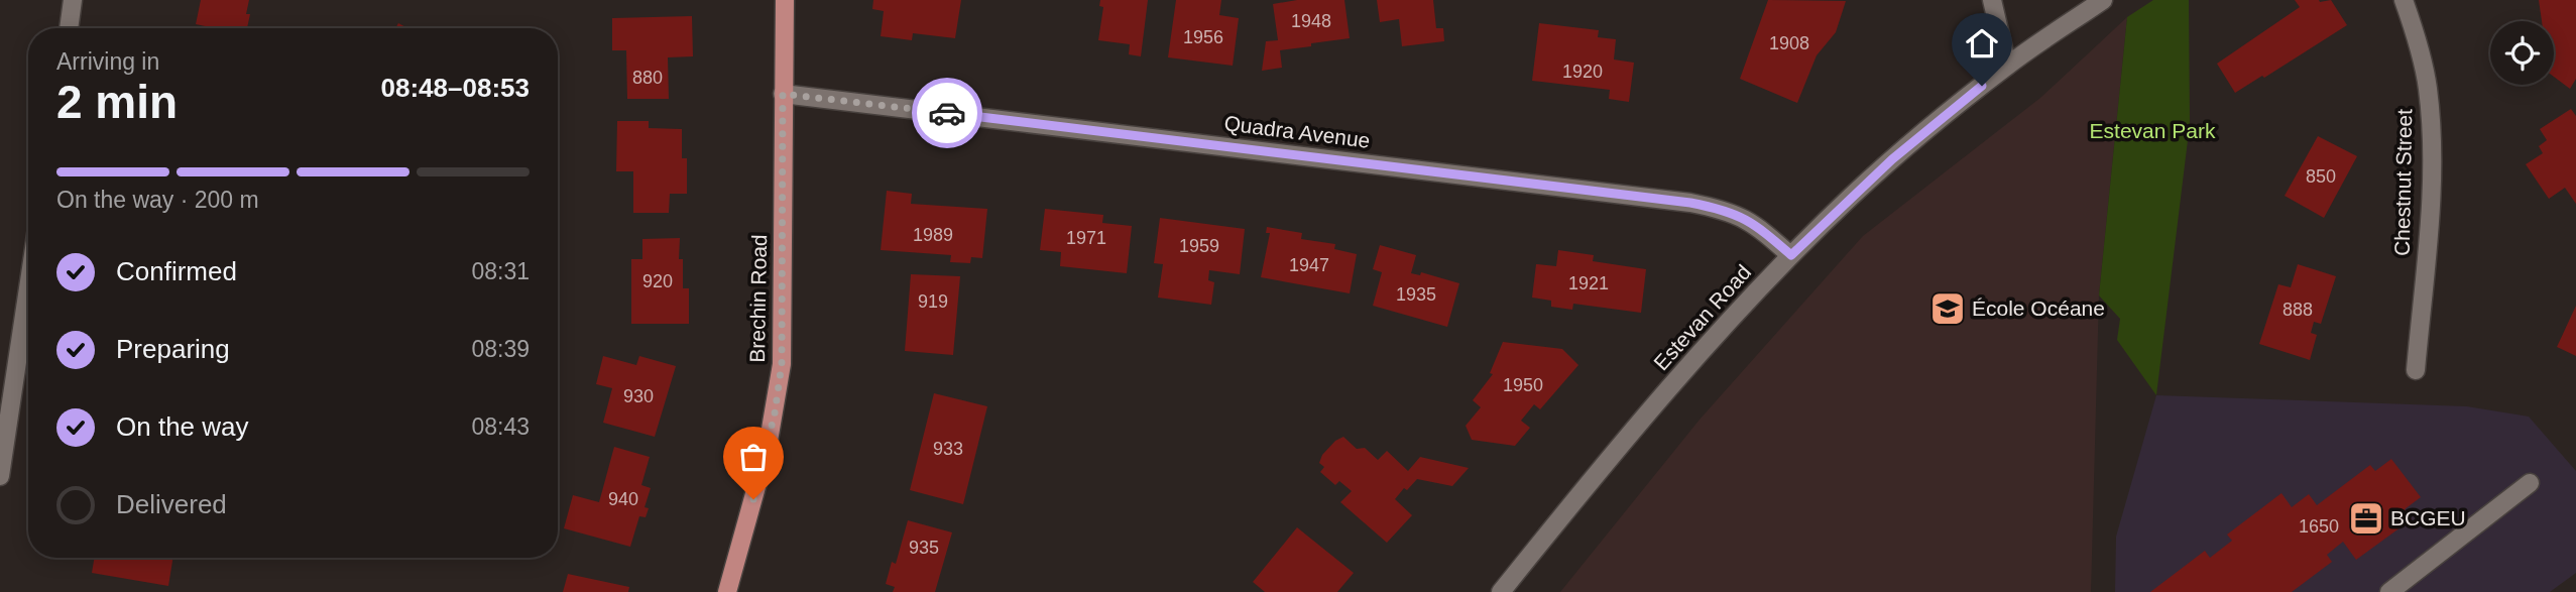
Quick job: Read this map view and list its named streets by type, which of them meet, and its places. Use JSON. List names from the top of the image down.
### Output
{
  "streets": {
    "main road": ["Brechin Road"],
    "street": ["Quadra Avenue", "Chestnut Street", "Estevan Road"]
  },
  "crossings": [
    ["Quadra Avenue", "Brechin Road"],
    ["Quadra Avenue", "Estevan Road"]
  ],
  "parks": ["Estevan Park"],
  "places": {
    "school or university": ["École Océane"],
    "office": ["BCGEU"]
  },
  "house_numbers": [
    "1948",
    "1956",
    "1908",
    "1920",
    "880",
    "850",
    "1989",
    "1971",
    "1959",
    "1947",
    "920",
    "1921",
    "1935",
    "919",
    "888",
    "1950",
    "930",
    "933",
    "940",
    "1650",
    "935"
  ],
  "page": {
    "heading": ["2 min", "Arriving in", "08:48–08:53"],
    "bar": "On the way · 200 m",
    "list": [
      ["Confirmed", "08:31"],
      ["Preparing", "08:39"],
      ["On the way", "08:43"],
      "Delivered"
    ]
  }
}
